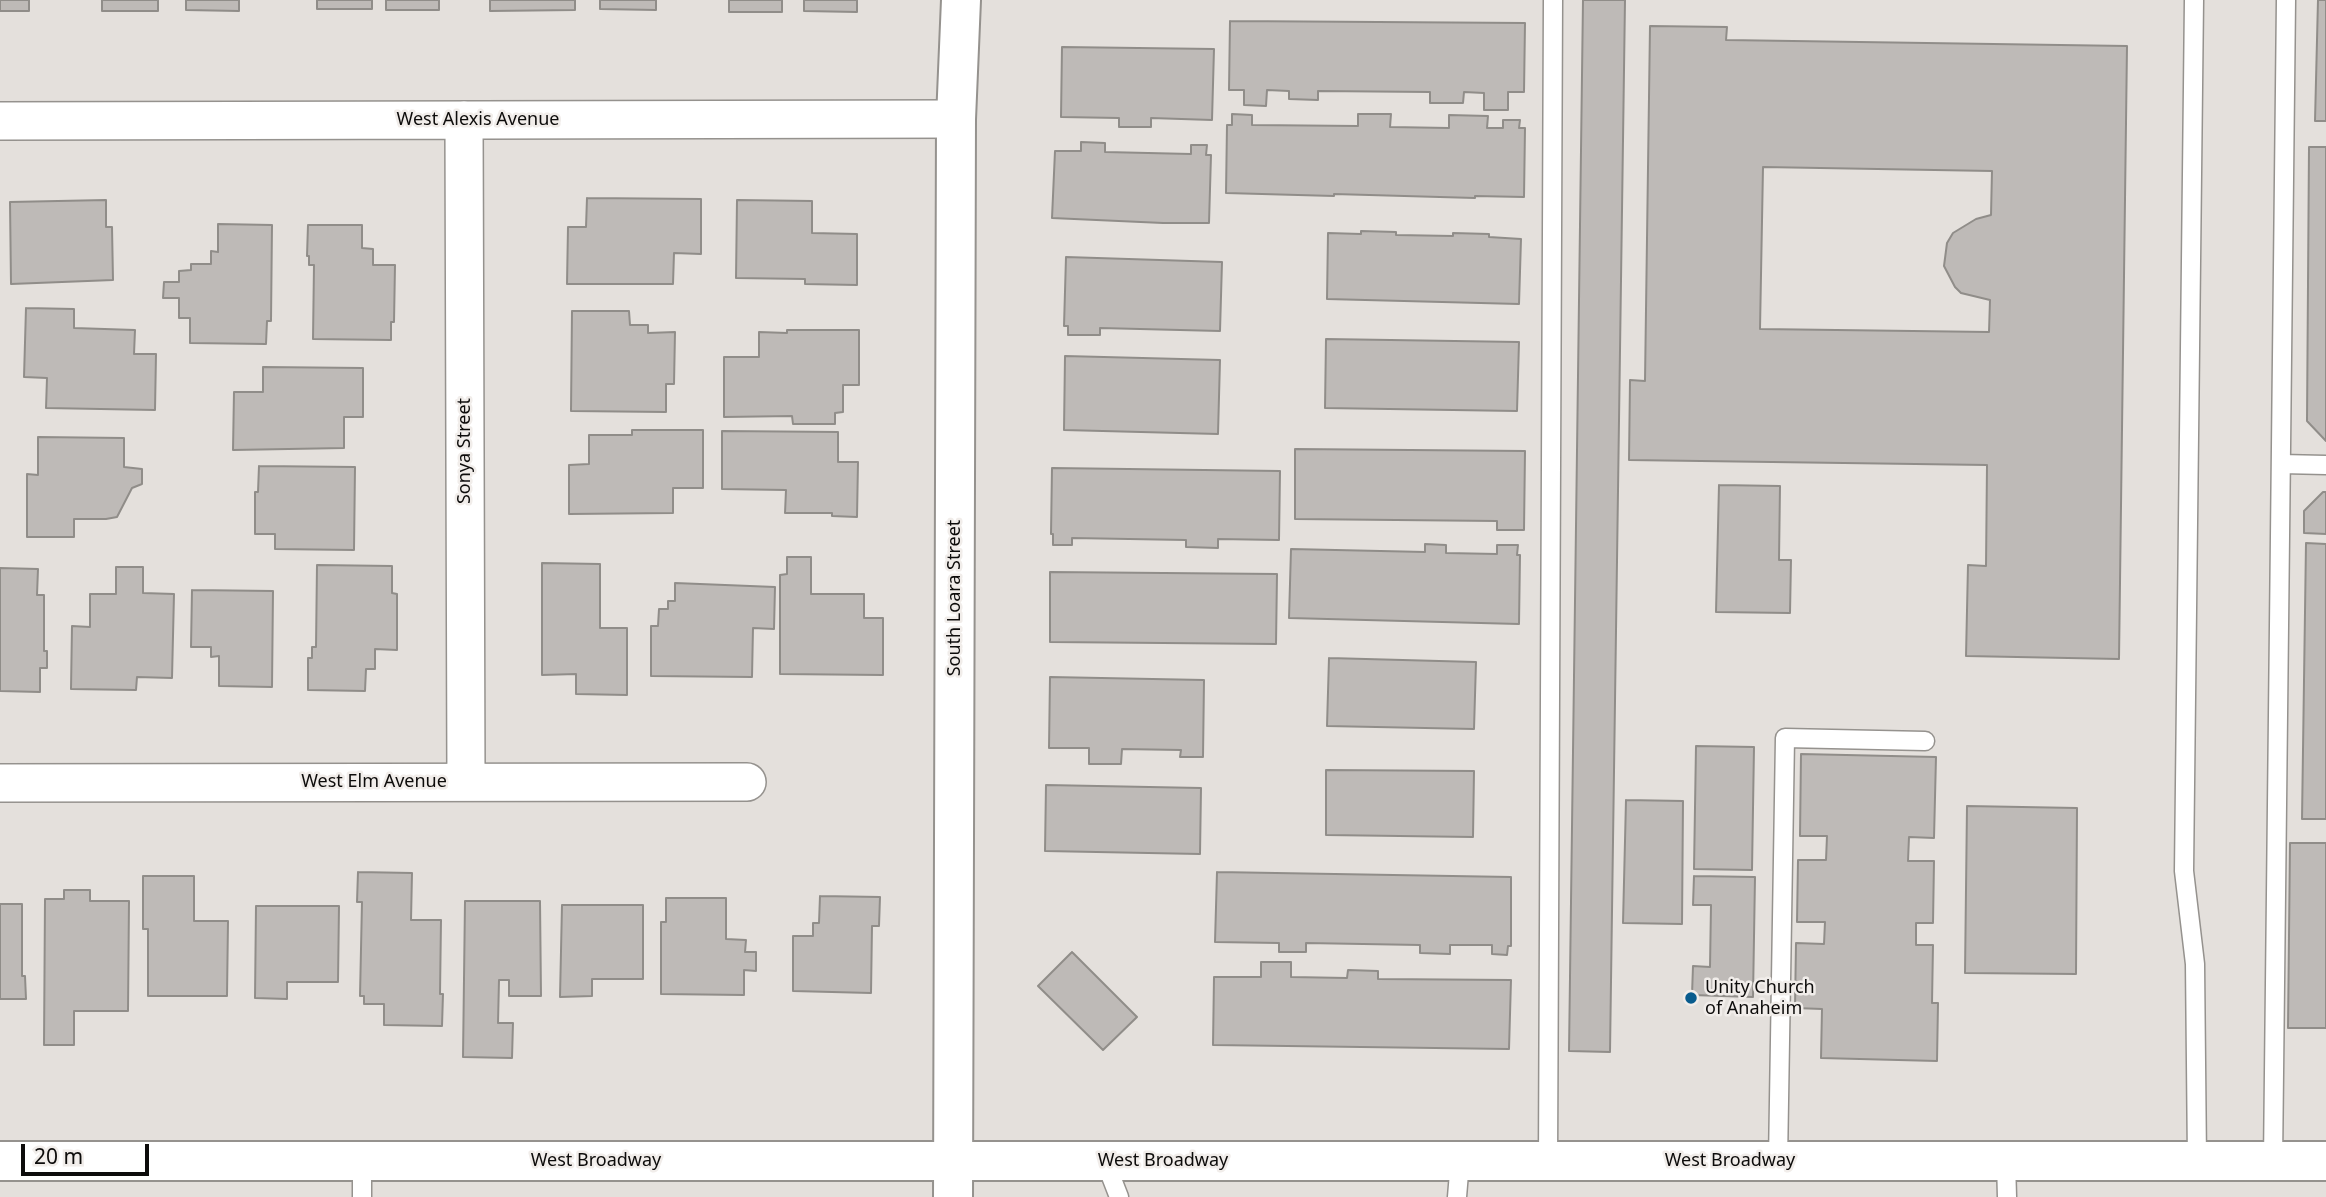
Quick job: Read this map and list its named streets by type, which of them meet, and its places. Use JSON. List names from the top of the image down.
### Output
{
  "streets": {
    "main road": ["South Loara Street", "West Broadway"],
    "street": ["West Alexis Avenue", "Sonya Street", "West Elm Avenue"]
  },
  "crossings": [
    ["West Alexis Avenue", "Sonya Street"],
    ["West Alexis Avenue", "South Loara Street"],
    ["Sonya Street", "West Elm Avenue"],
    ["South Loara Street", "West Broadway"]
  ],
  "places": ["Unity Church of Anaheim"],
  "scale_bar": "20 m"
}
